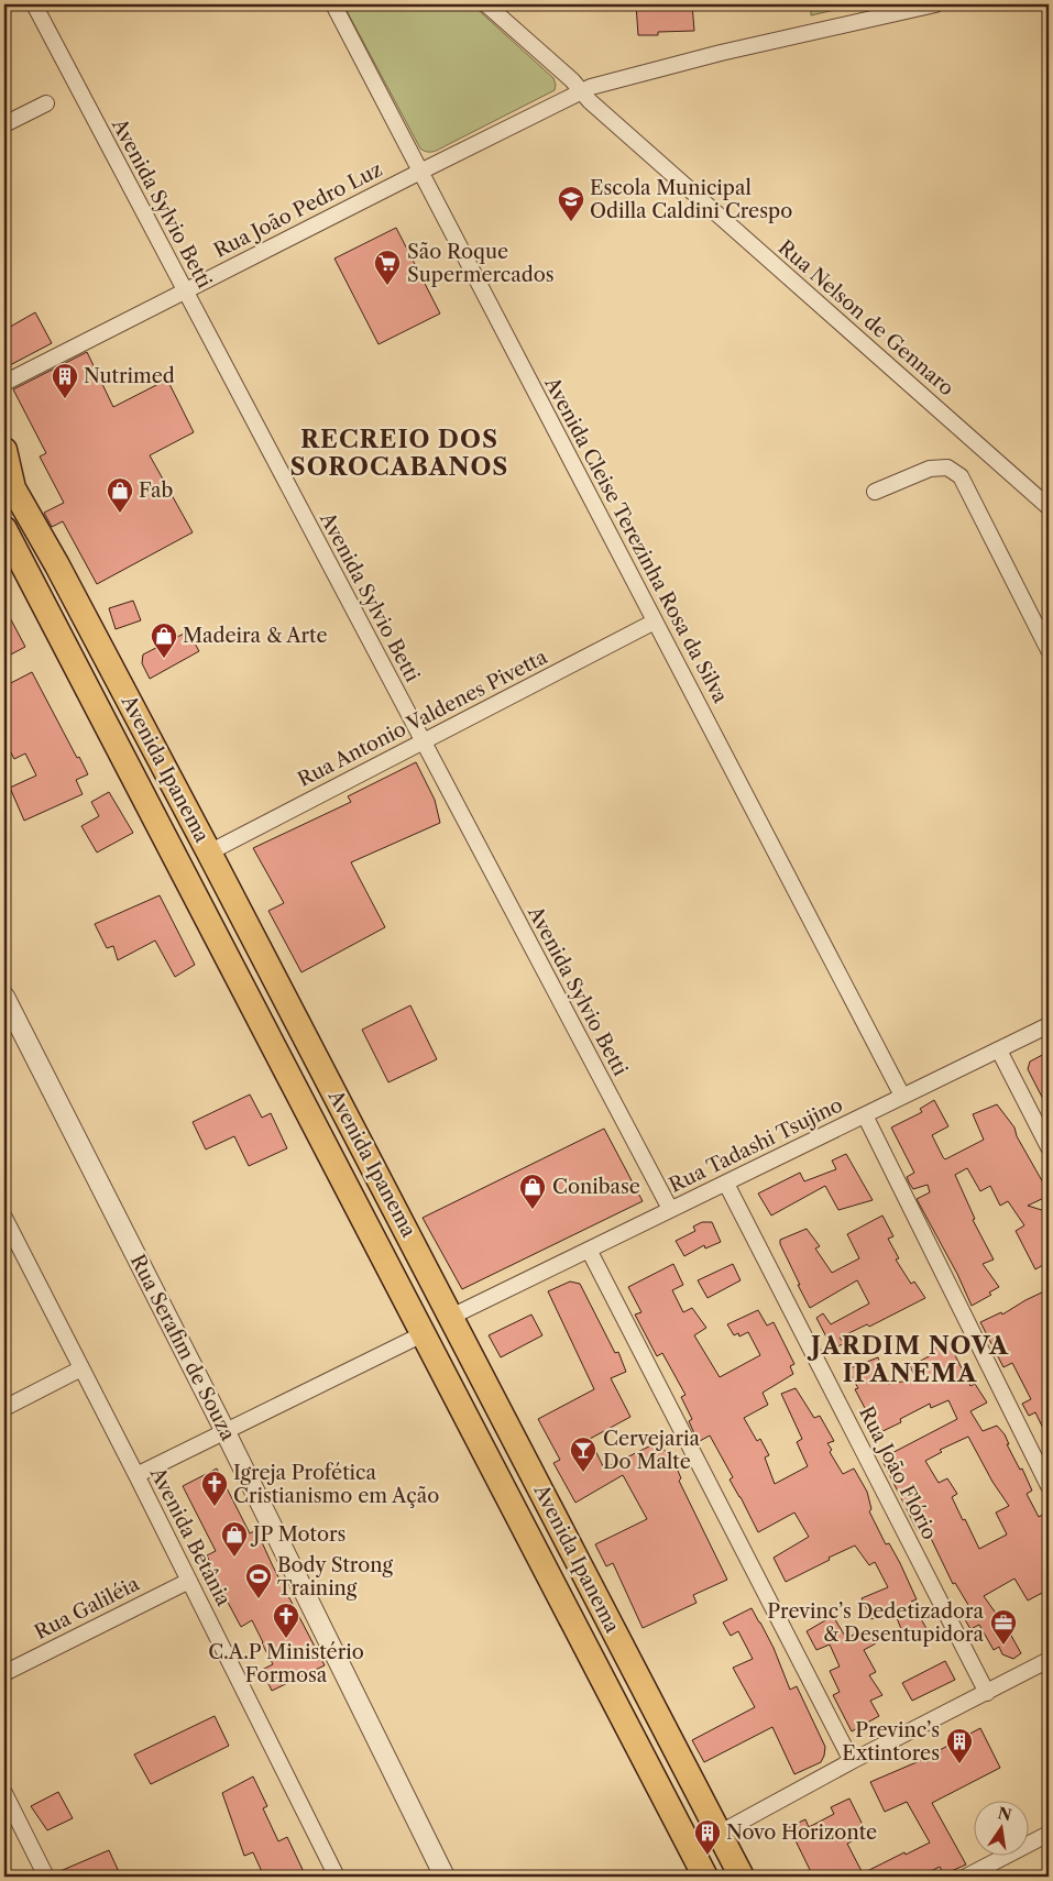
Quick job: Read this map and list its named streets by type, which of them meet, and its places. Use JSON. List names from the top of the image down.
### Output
{
  "streets": {
    "main road": ["Avenida Ipanema"],
    "street": [
      "Avenida Sylvio Betti",
      "Rua João Pedro Luz",
      "Rua Nelson de Gennaro",
      "Avenida Cleise Terezinha Rosa da Silva",
      "Rua Antonio Valdenes Pivetta",
      "Rua Tadashi Tsujino",
      "Rua Serafim de Souza",
      "Rua João Flório",
      "Avenida Betânia",
      "Rua Galiléia"
    ]
  },
  "crossings": [
    ["Avenida Sylvio Betti", "Rua João Pedro Luz"],
    ["Avenida Sylvio Betti", "Rua Antonio Valdenes Pivetta"],
    ["Avenida Sylvio Betti", "Rua Tadashi Tsujino"],
    ["Rua João Pedro Luz", "Rua Nelson de Gennaro"],
    ["Rua João Pedro Luz", "Avenida Cleise Terezinha Rosa da Silva"],
    ["Avenida Cleise Terezinha Rosa da Silva", "Rua Antonio Valdenes Pivetta"],
    ["Avenida Cleise Terezinha Rosa da Silva", "Rua Tadashi Tsujino"],
    ["Rua Antonio Valdenes Pivetta", "Avenida Ipanema"],
    ["Avenida Ipanema", "Rua Tadashi Tsujino"],
    ["Rua Tadashi Tsujino", "Rua João Flório"],
    ["Avenida Betânia", "Rua Galiléia"]
  ],
  "districts": ["RECREIO DOS SOROCABANOS", "JARDIM NOVA IPANEMA"],
  "places": {
    "school or university": ["Escola Municipal Odilla Caldini Crespo"],
    "supermarket": ["São Roque Supermercados"],
    "building": ["Nutrimed", "Previnc’s Extintores", "Novo Horizonte"],
    "shop": [
      "Fab",
      "Madeira & Arte",
      "Conibase",
      "JP Motors"
    ],
    "bar": ["Cervejaria Do Malte"],
    "church": ["Igreja Profética Cristianismo em Ação", "C.A.P Ministério Formosa"],
    "sports": ["Body Strong Training"],
    "office": ["Previnc’s Dedetizadora & Desentupidora"]
  },
  "north": "top"
}
